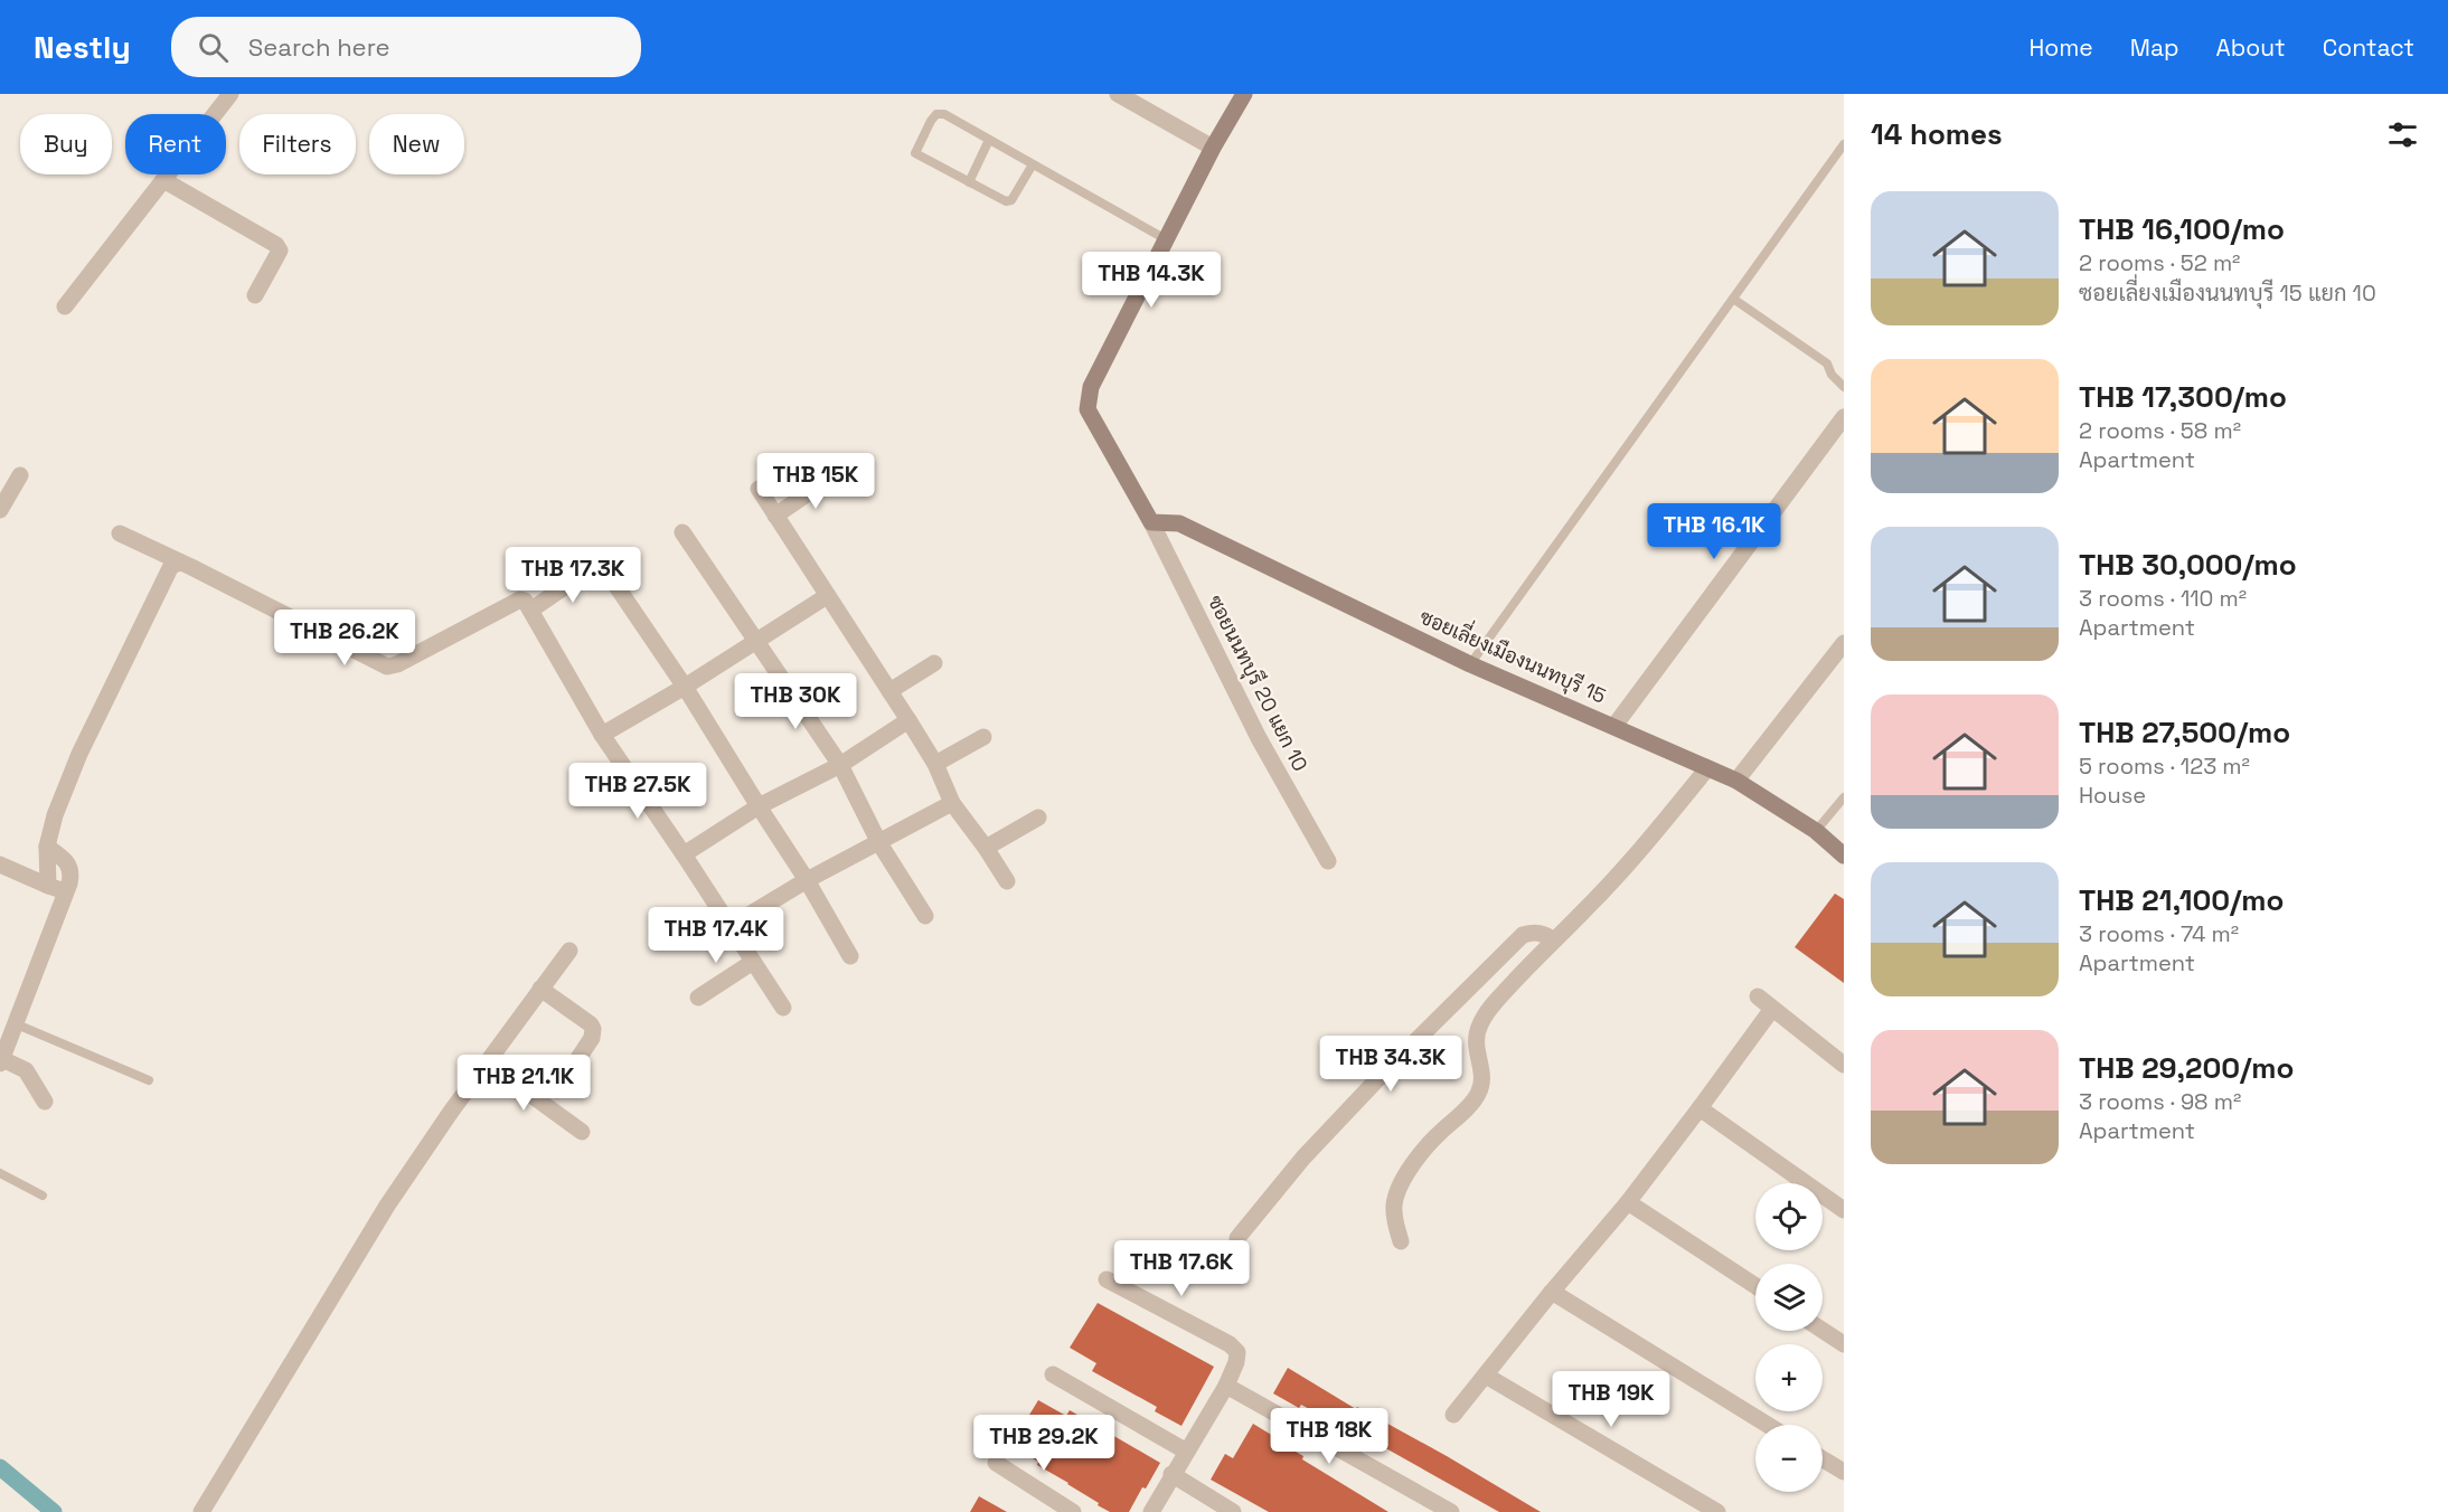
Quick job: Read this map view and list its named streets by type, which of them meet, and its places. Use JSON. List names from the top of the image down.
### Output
{
  "streets": {
    "street": ["ซอยเลี่ยงเมืองนนทบุรี 15", "ซอยนนทบุรี 20 แยก 10"]
  },
  "crossings": [
    ["ซอยเลี่ยงเมืองนนทบุรี 15", "ซอยนนทบุรี 20 แยก 10"]
  ],
  "page": {
    "header": "Nestly",
    "search": "Search here",
    "nav": [
      "Home",
      "Map",
      "About",
      "Contact"
    ],
    "heading": "14 homes",
    "chip": [
      "Buy",
      "Rent",
      "Filters",
      "New"
    ],
    "list": [
      {
        "name": "THB 16,100/mo",
        "note": "2 rooms · 52 m² · ซอยเลี่ยงเมืองนนทบุรี 15 แยก 10"
      },
      {
        "name": "THB 17,300/mo",
        "note": "2 rooms · 58 m² · Apartment"
      },
      {
        "name": "THB 30,000/mo",
        "note": "3 rooms · 110 m² · Apartment"
      },
      {
        "name": "THB 27,500/mo",
        "note": "5 rooms · 123 m² · House"
      },
      {
        "name": "THB 21,100/mo",
        "note": "3 rooms · 74 m² · Apartment"
      },
      {
        "name": "THB 29,200/mo",
        "note": "3 rooms · 98 m² · Apartment"
      }
    ],
    "price": [
      "THB 14.3K",
      "THB 15K",
      "THB 16.1K",
      "THB 17.3K",
      "THB 26.2K",
      "THB 30K",
      "THB 27.5K",
      "THB 17.4K",
      "THB 34.3K",
      "THB 21.1K",
      "THB 17.6K",
      "THB 19K",
      "THB 18K",
      "THB 29.2K"
    ],
    "map_buttons": ["+", "−"]
  }
}
